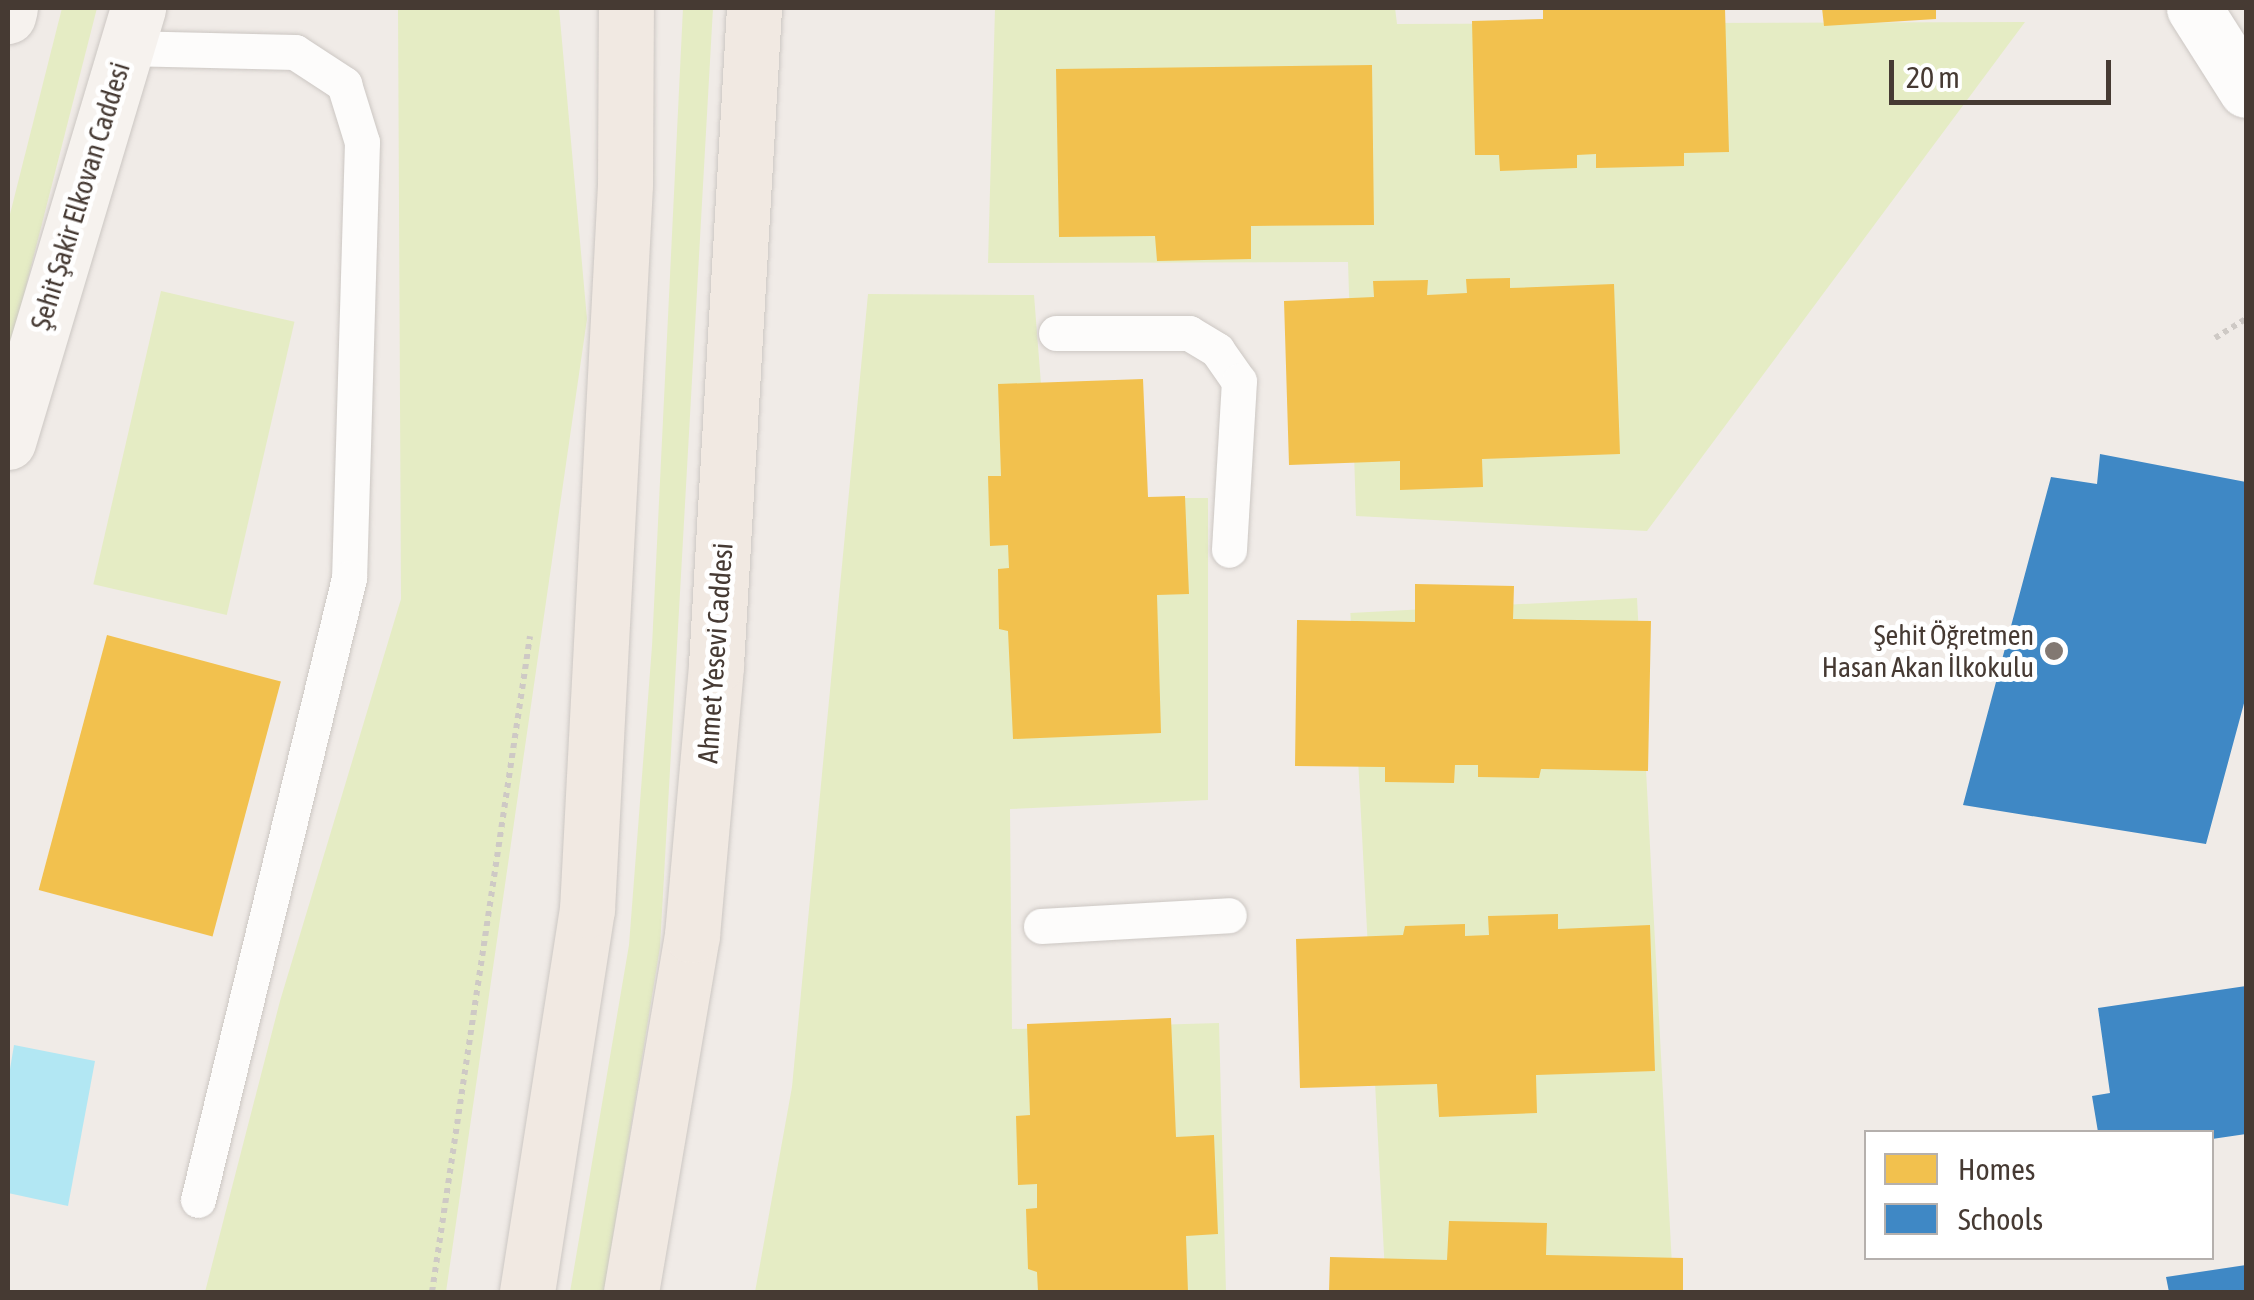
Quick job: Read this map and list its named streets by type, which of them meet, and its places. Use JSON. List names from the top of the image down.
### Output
{
  "streets": {
    "main road": ["Ahmet Yesevi Caddesi"],
    "street": ["Şehit Şakir Elkovan Caddesi"]
  },
  "places": ["Şehit Öğretmen Hasan Akan İlkokulu"],
  "legend": ["Homes", "Schools"],
  "scale_bar": "20 m"
}
